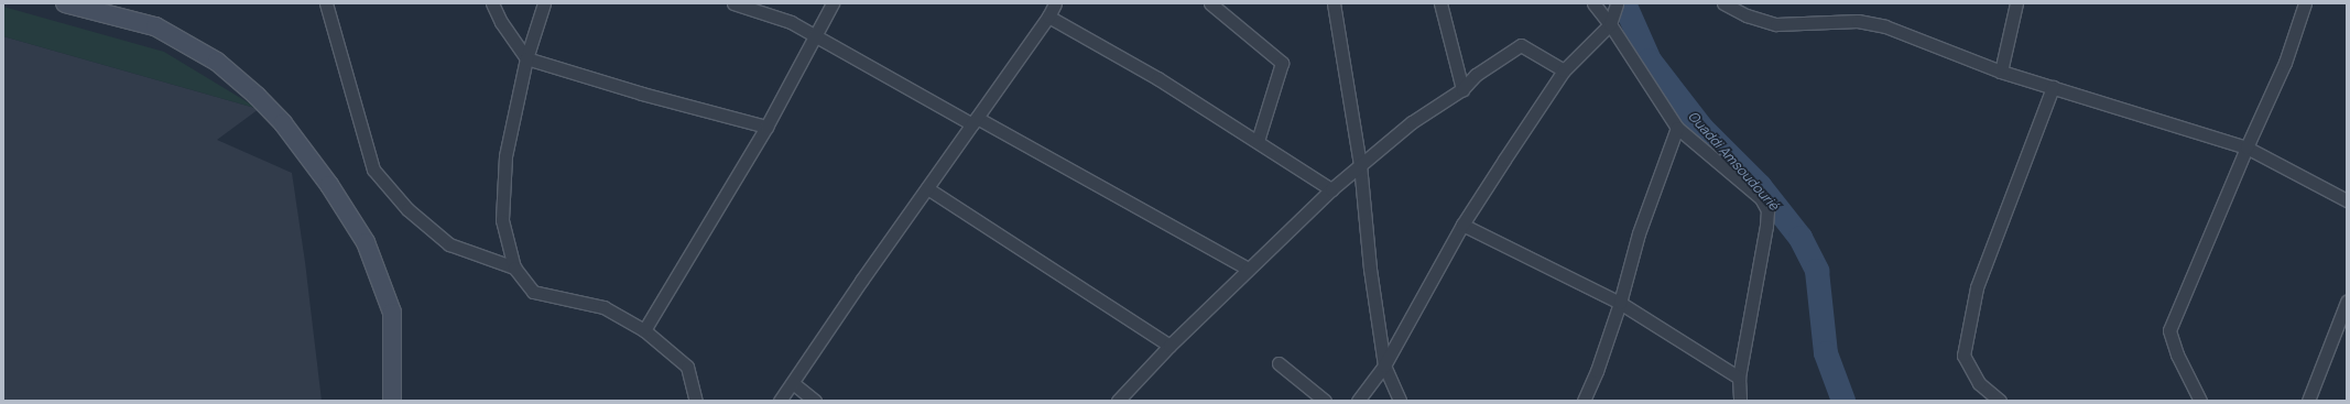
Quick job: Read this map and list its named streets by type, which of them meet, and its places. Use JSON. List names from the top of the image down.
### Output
{
  "water": ["Ouaddi Amsoudourié"]
}
